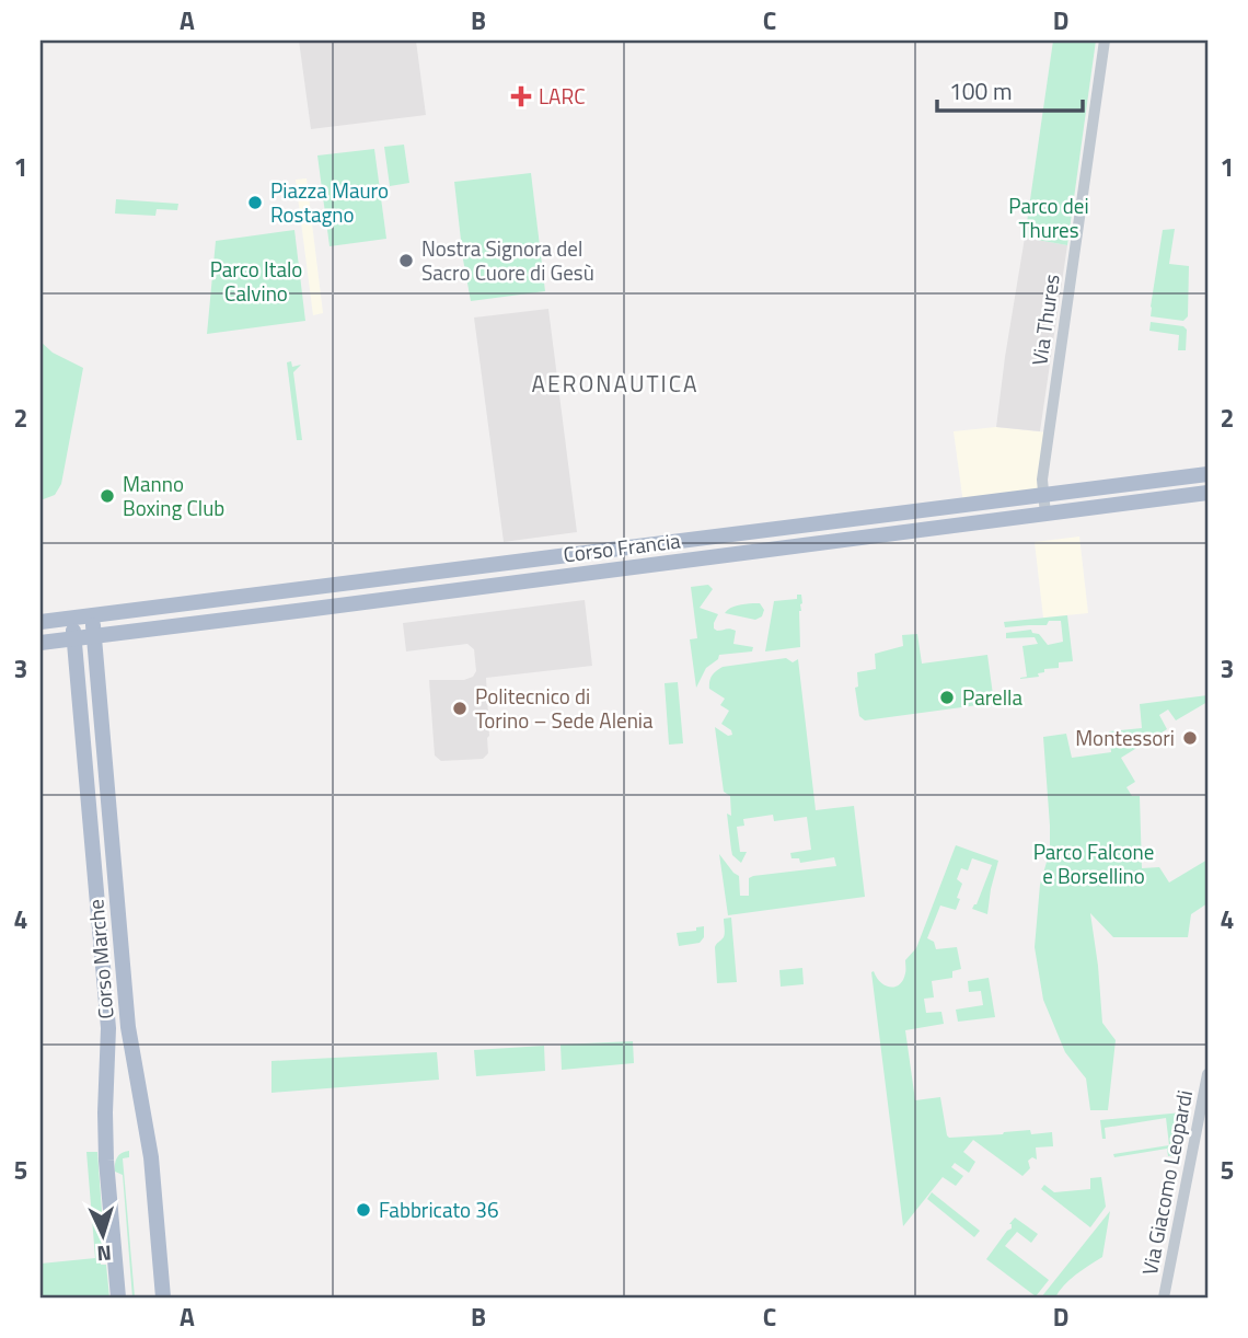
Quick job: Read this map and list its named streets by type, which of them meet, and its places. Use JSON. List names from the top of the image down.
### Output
{
  "streets": {
    "main road": ["Corso Francia", "Corso Marche"],
    "street": ["Via Thures", "Via Giacomo Leopardi"]
  },
  "crossings": [
    ["Via Thures", "Corso Francia"],
    ["Corso Francia", "Corso Marche"]
  ],
  "districts": ["AERONAUTICA"],
  "parks": ["Parco dei Thures", "Parco Italo Calvino", "Parco Falcone e Borsellino"],
  "places": {
    "health": ["LARC"],
    "other": [
      "Piazza Mauro Rostagno",
      "Nostra Signora del Sacro Cuore di Gesù",
      "Manno Boxing Club",
      "Parella",
      "Politecnico di Torino – Sede Alenia",
      "Montessori",
      "Fabbricato 36"
    ]
  },
  "scale_bar": "100 m",
  "north": "bottom",
  "grid": {
    "columns": [
      "A",
      "B",
      "C",
      "D"
    ],
    "rows": [
      "1",
      "2",
      "3",
      "4",
      "5"
    ]
  }
}
